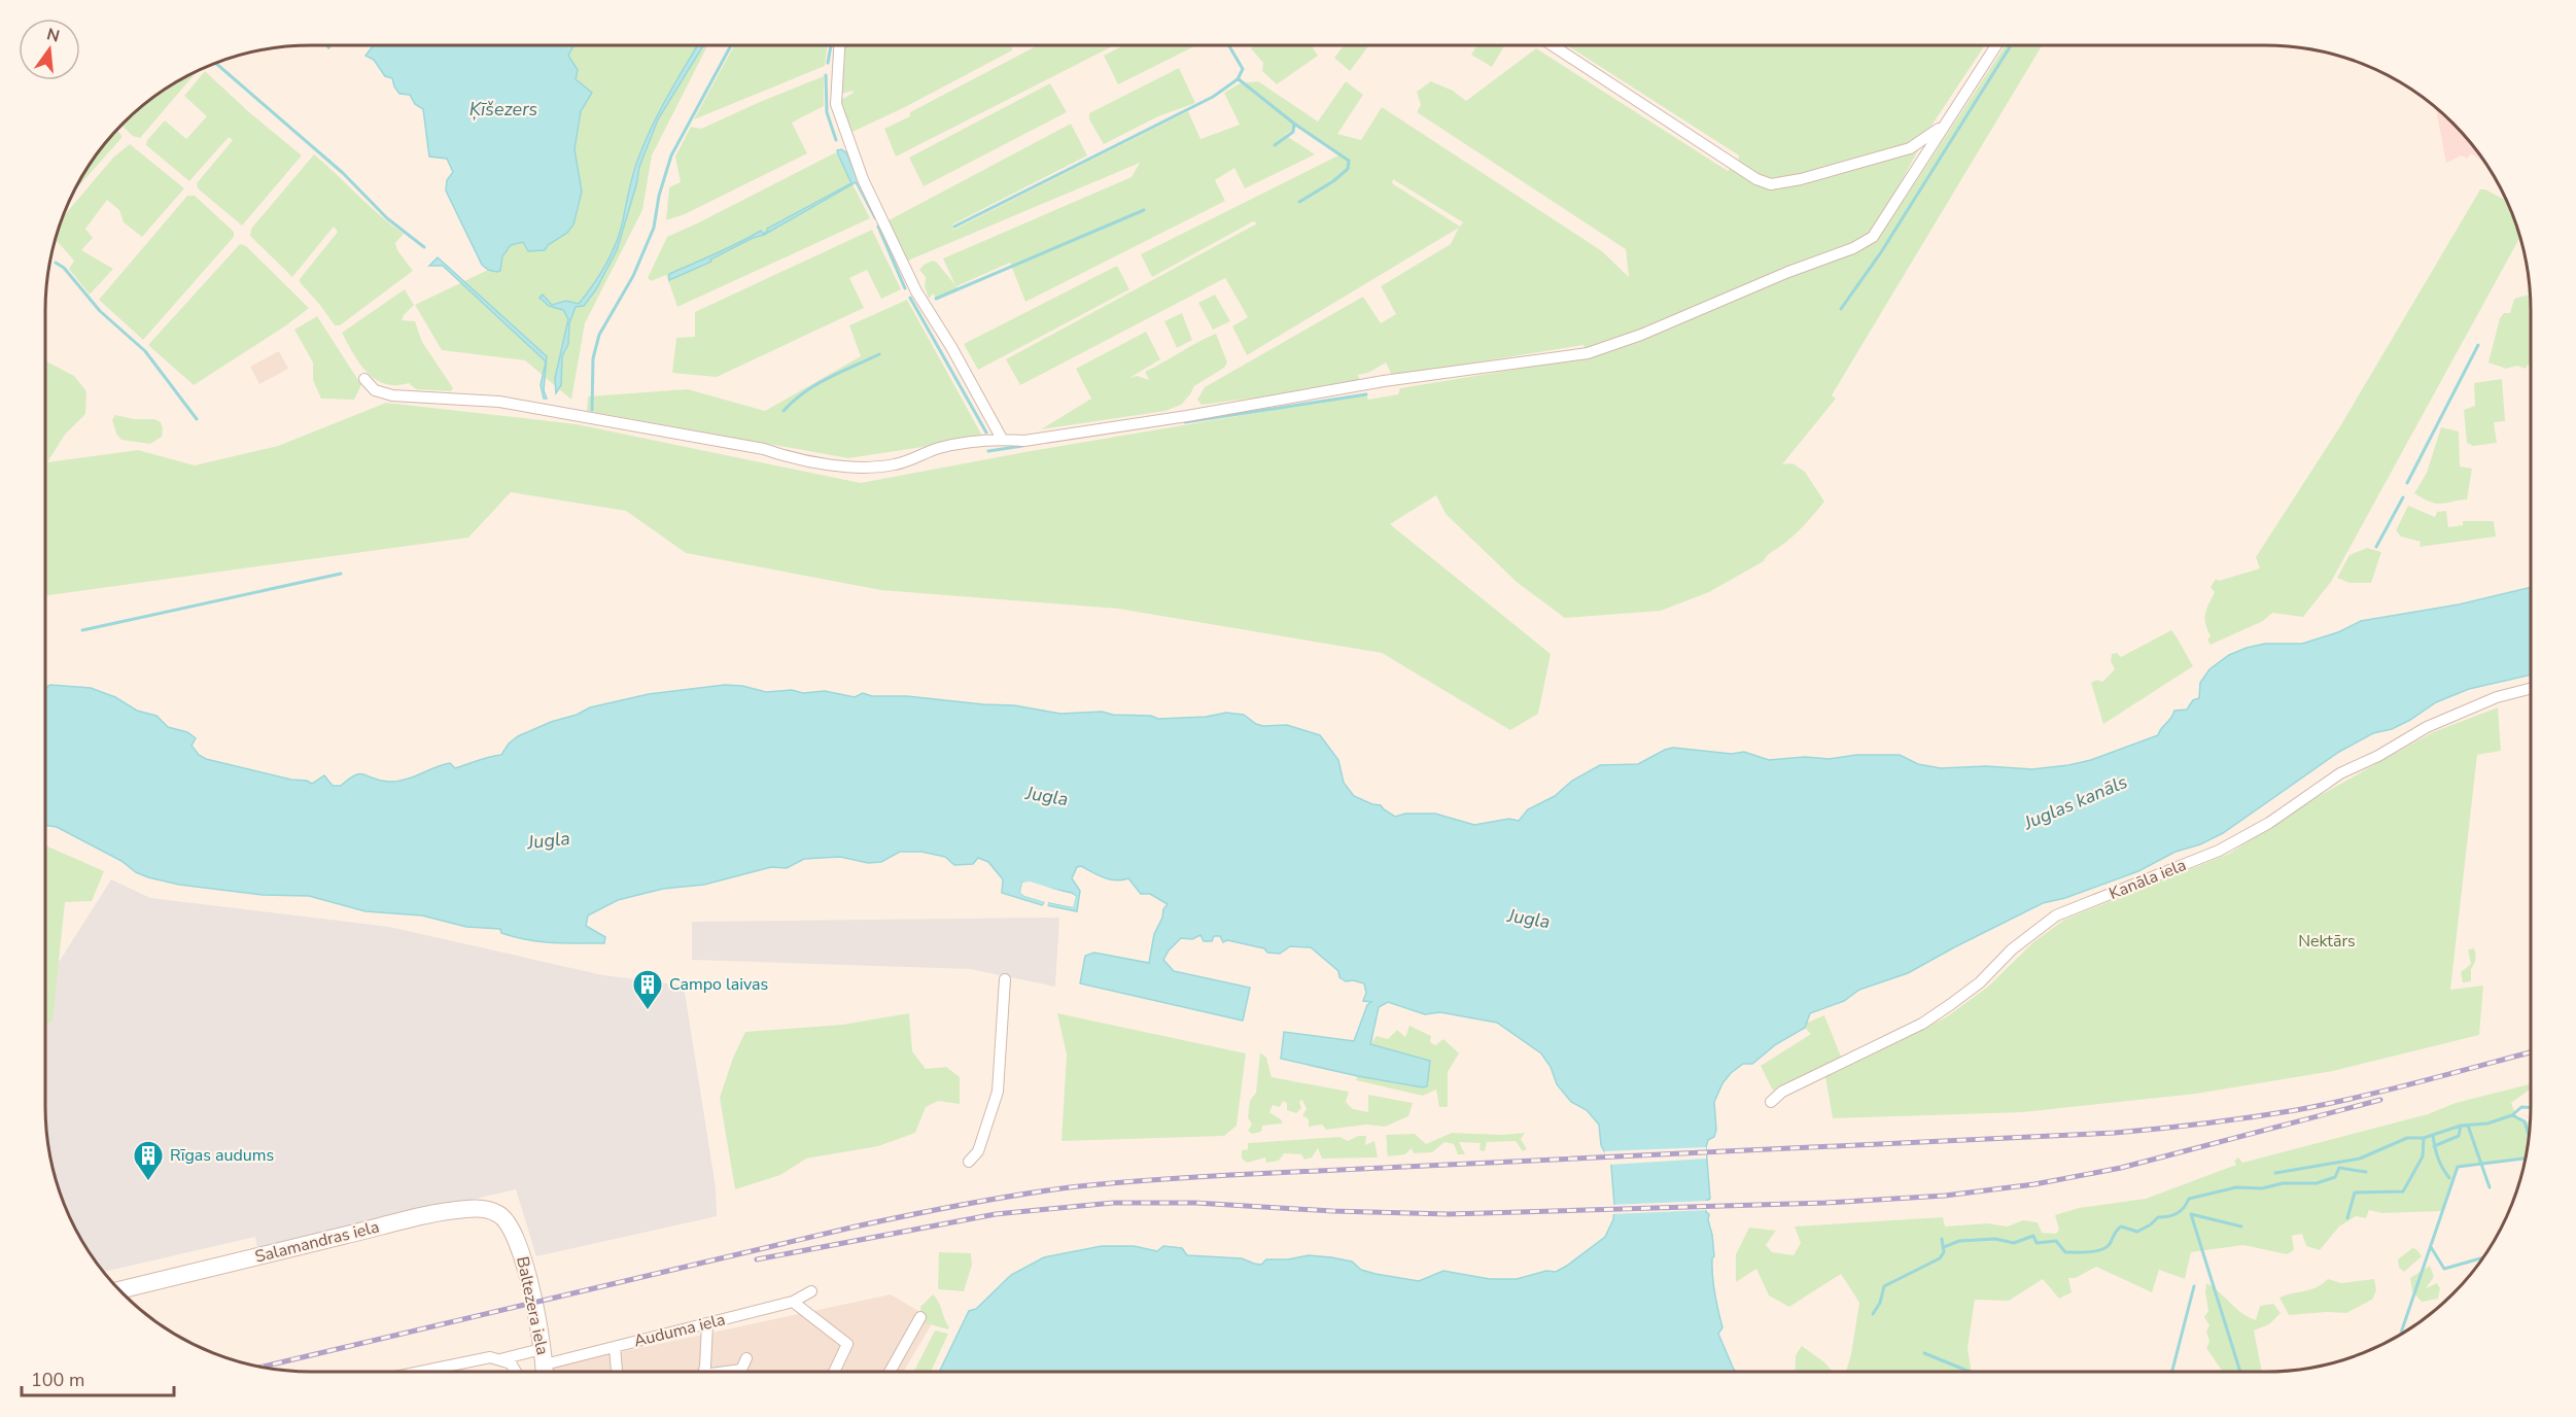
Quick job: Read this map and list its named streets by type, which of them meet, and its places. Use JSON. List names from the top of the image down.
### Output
{
  "streets": {
    "street": [
      "Kanāla iela",
      "Salamandras iela",
      "Baltezera iela",
      "Auduma iela"
    ]
  },
  "crossings": [
    ["Salamandras iela", "Baltezera iela"],
    ["Baltezera iela", "Auduma iela"]
  ],
  "water": ["Ķīšezers", "Jugla", "Juglas kanāls"],
  "parks": ["Nektārs"],
  "places": {
    "building": ["Campo laivas", "Rīgas audums"]
  },
  "scale_bar": "100 m",
  "north": "top"
}
